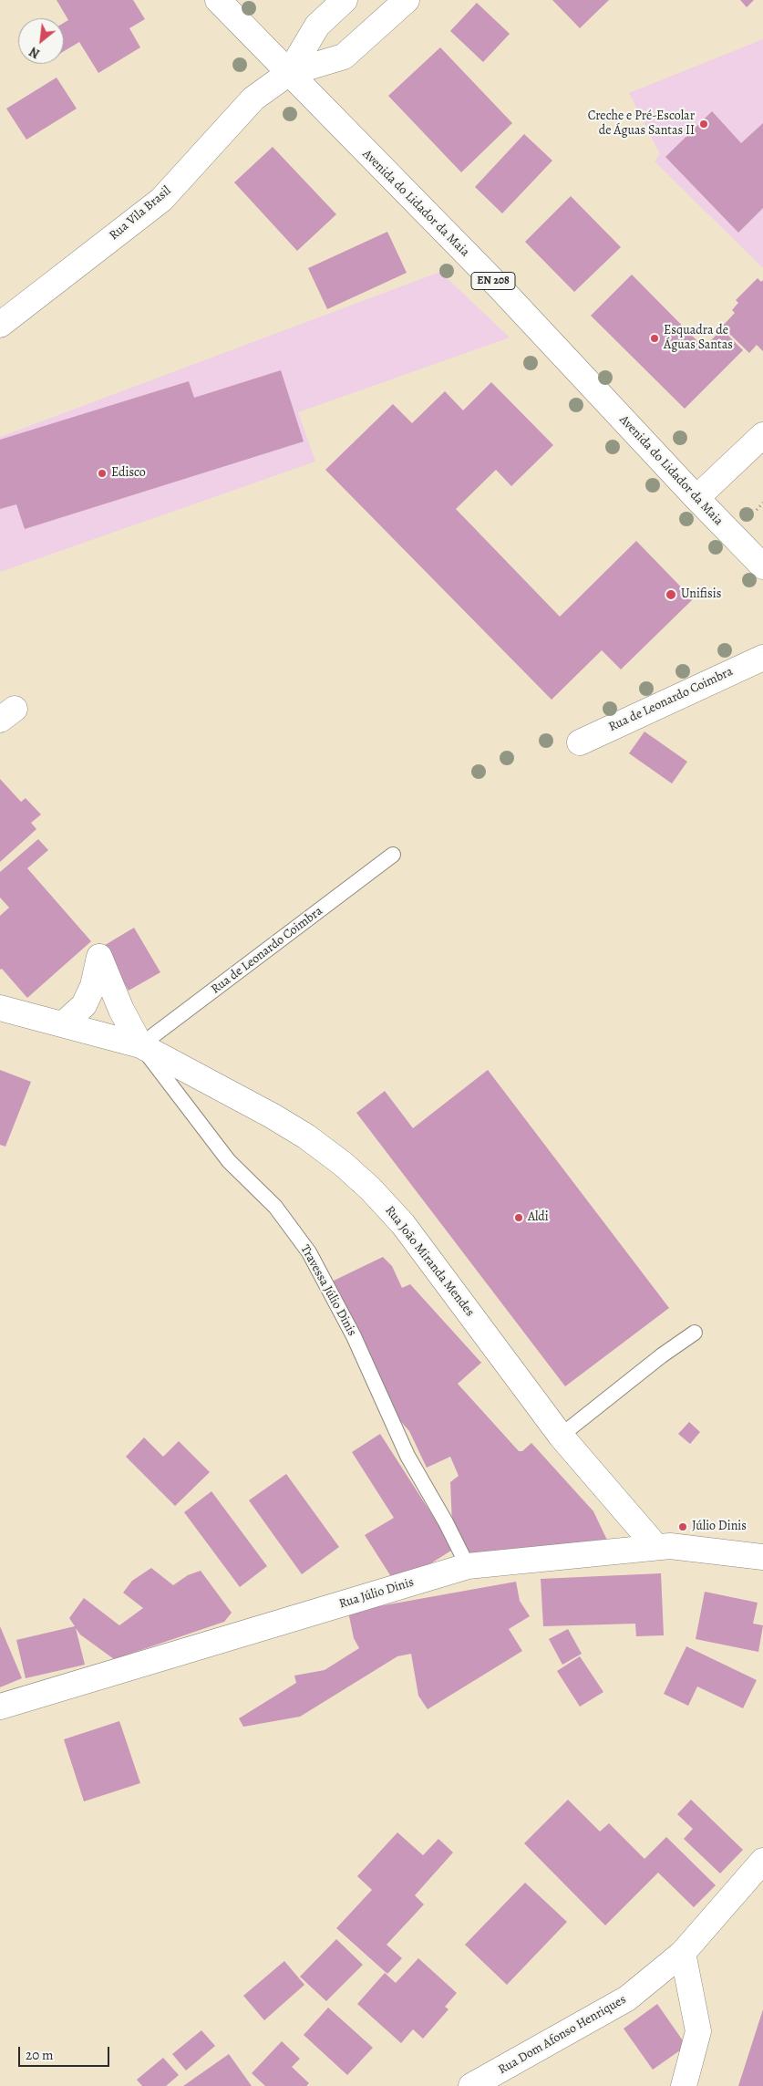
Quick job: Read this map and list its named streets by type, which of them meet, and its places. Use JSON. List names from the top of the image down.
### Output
{
  "streets": {
    "street": [
      "Avenida do Lidador da Maia",
      "Rua Vila Brasil",
      "EN 208",
      "Rua de Leonardo Coimbra",
      "Rua João Miranda Mendes",
      "Travessa Júlio Dinis",
      "Rua Júlio Dinis",
      "Rua Dom Afonso Henriques"
    ]
  },
  "crossings": [
    ["Avenida do Lidador da Maia", "Rua Vila Brasil"],
    ["Rua de Leonardo Coimbra", "Rua João Miranda Mendes"],
    ["Rua de Leonardo Coimbra", "Travessa Júlio Dinis"],
    ["Rua João Miranda Mendes", "Travessa Júlio Dinis"],
    ["Rua João Miranda Mendes", "Rua Júlio Dinis"],
    ["Travessa Júlio Dinis", "Rua Júlio Dinis"]
  ],
  "places": [
    "Creche e Pré-Escolar de Águas Santas II",
    "Esquadra de Águas Santas",
    "Edisco",
    "Unifisis",
    "Aldi",
    "Júlio Dinis"
  ],
  "scale_bar": "20 m",
  "north": "bottom left"
}
